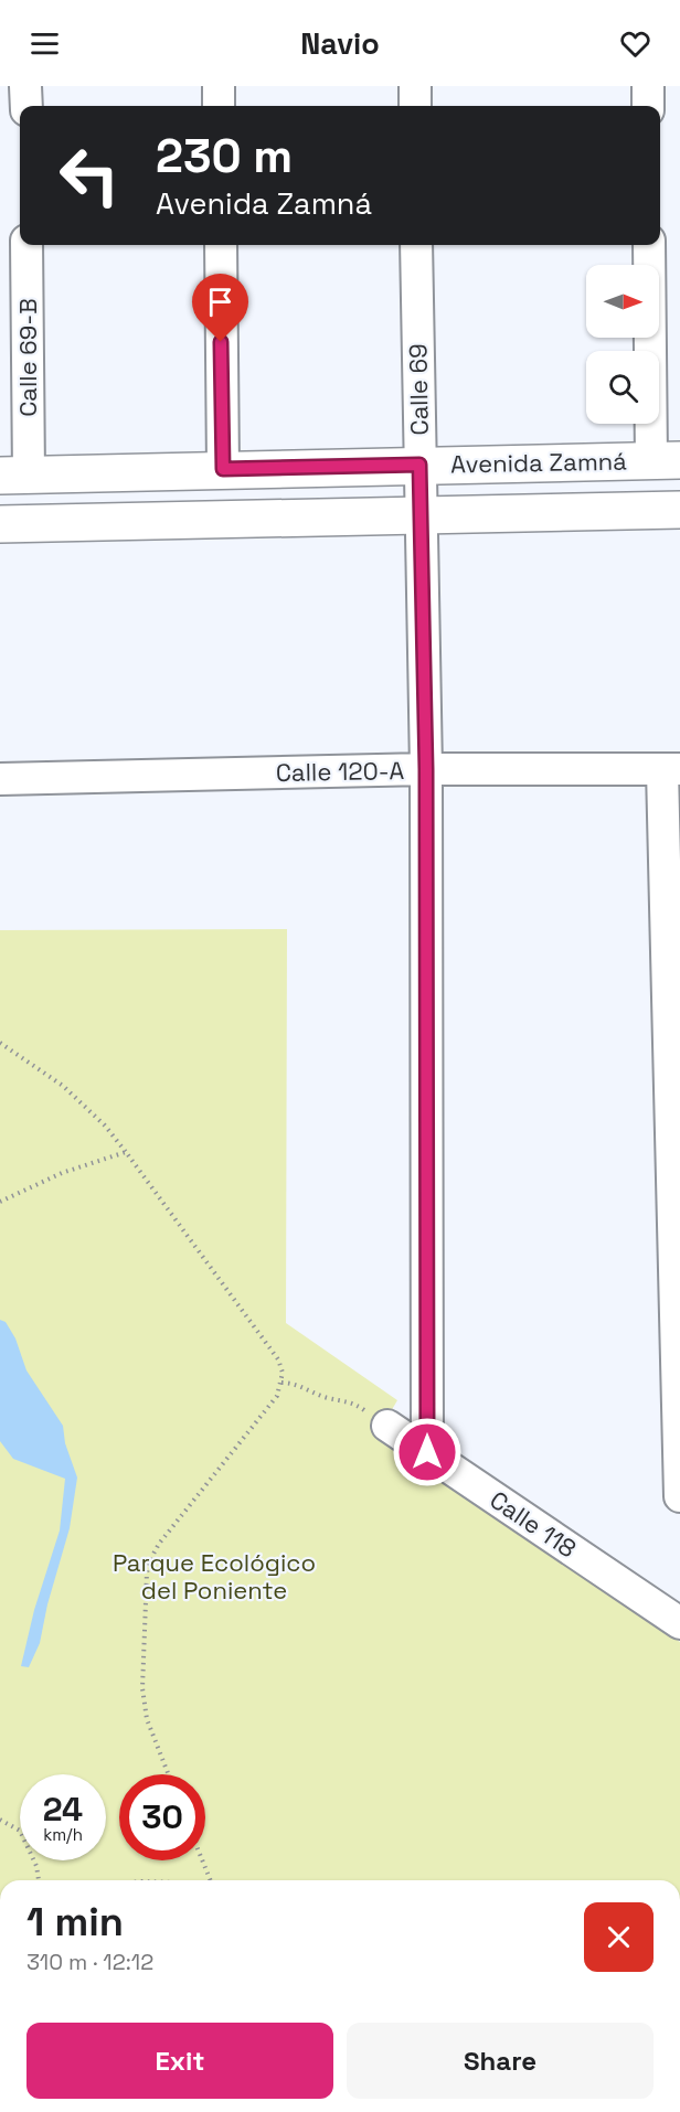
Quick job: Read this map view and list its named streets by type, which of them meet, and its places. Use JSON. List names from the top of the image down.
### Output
{
  "streets": {
    "street": [
      "Calle 69-B",
      "Calle 69",
      "Avenida Zamná",
      "Calle 120-A",
      "Calle 118"
    ]
  },
  "crossings": [
    ["Calle 69-B", "Avenida Zamná"],
    ["Calle 69", "Avenida Zamná"],
    ["Calle 69", "Calle 120-A"],
    ["Calle 69", "Calle 118"]
  ],
  "parks": ["Parque Ecológico del Poniente"],
  "north": "right",
  "page": {
    "header": "Navio",
    "turn": ["230 m", "Avenida Zamná"],
    "speed": "24 km/h",
    "limit": "30",
    "heading": ["1 min", "310 m · 12:12"],
    "buttons": ["Exit", "Share"]
  }
}
